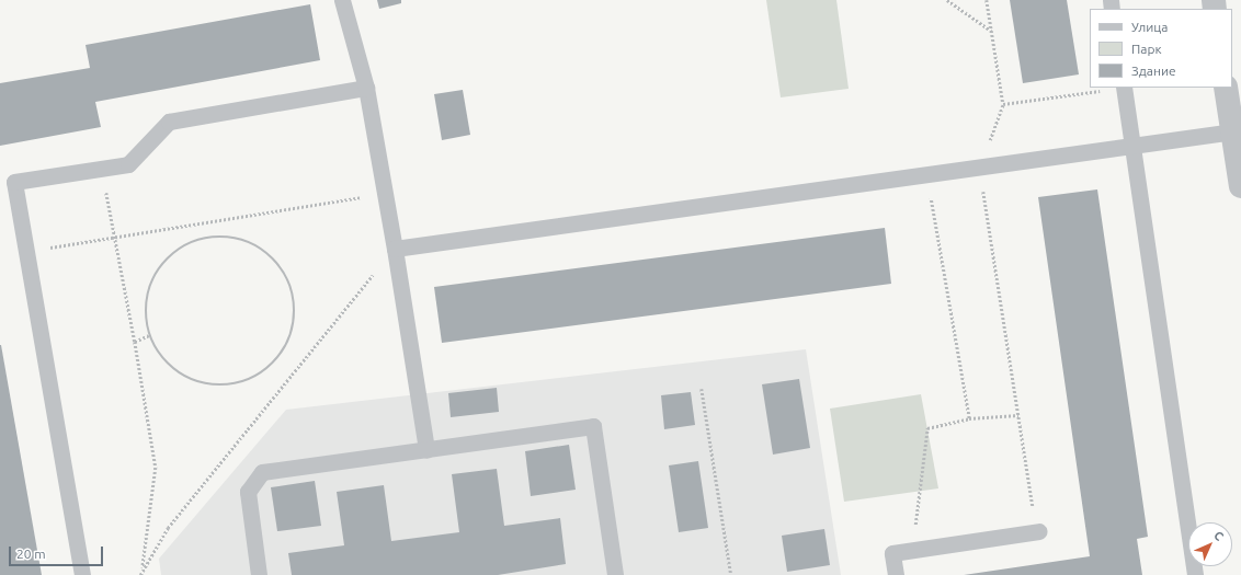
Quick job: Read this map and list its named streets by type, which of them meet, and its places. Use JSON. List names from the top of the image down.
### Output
{
  "legend": ["Улица", "Парк", "Здание"],
  "scale_bar": "20 m",
  "north": "top right"
}
